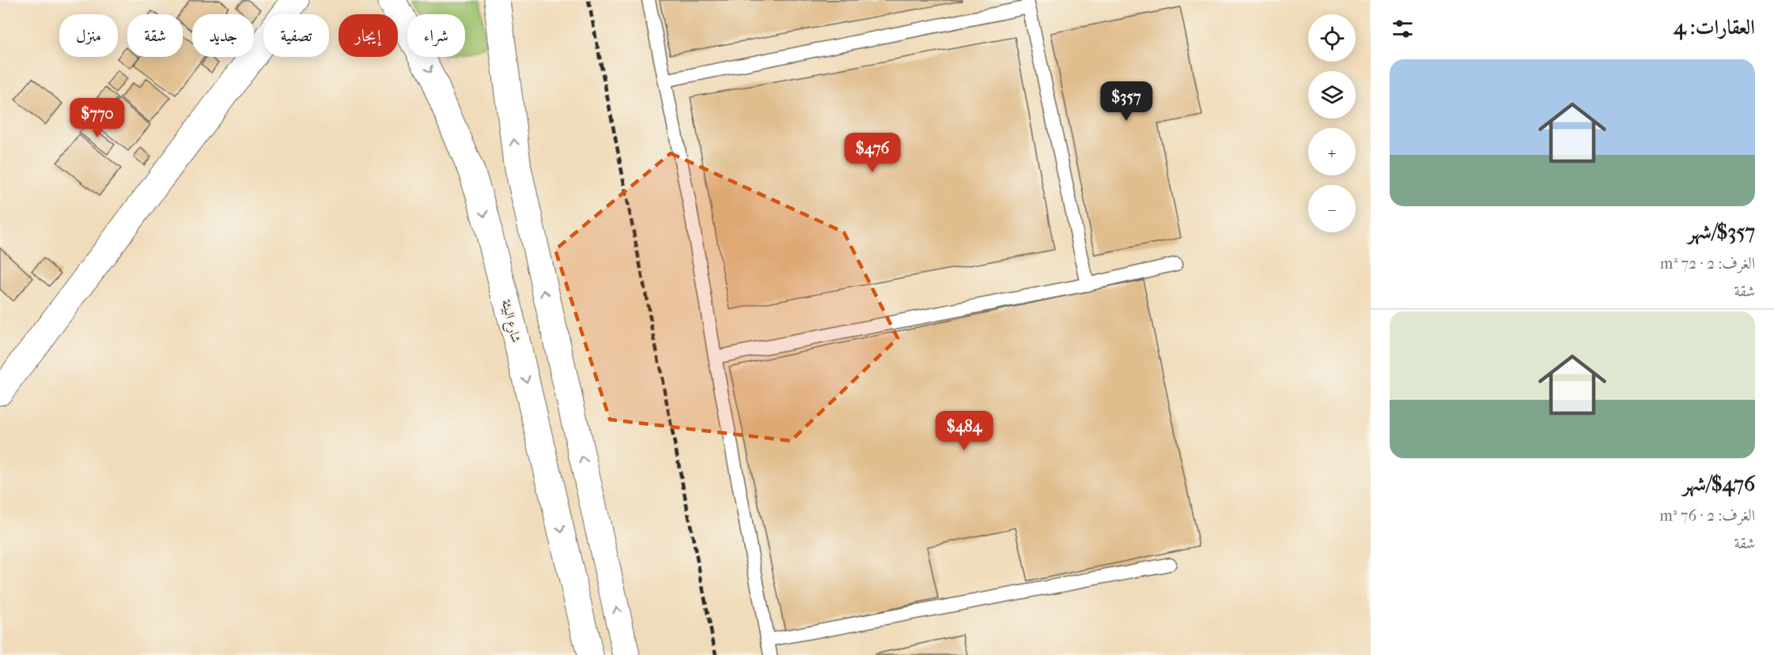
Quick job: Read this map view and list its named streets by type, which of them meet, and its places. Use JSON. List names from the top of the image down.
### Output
{
  "streets": {
    "main road": ["شارع البيئة"]
  },
  "page": {
    "heading": "العقارات: 4",
    "map_buttons": ["+", "−"],
    "chip": [
      "شراء",
      "إيجار",
      "تصفية",
      "جديد",
      "شقة",
      "منزل"
    ],
    "list": [
      {
        "name": "$357/شهر",
        "note": "الغرف: 2 · 72 m² · شقة"
      },
      {
        "name": "$476/شهر",
        "note": "الغرف: 2 · 76 m² · شقة"
      }
    ],
    "price": [
      "$357",
      "$770",
      "$476",
      "$484"
    ]
  }
}
